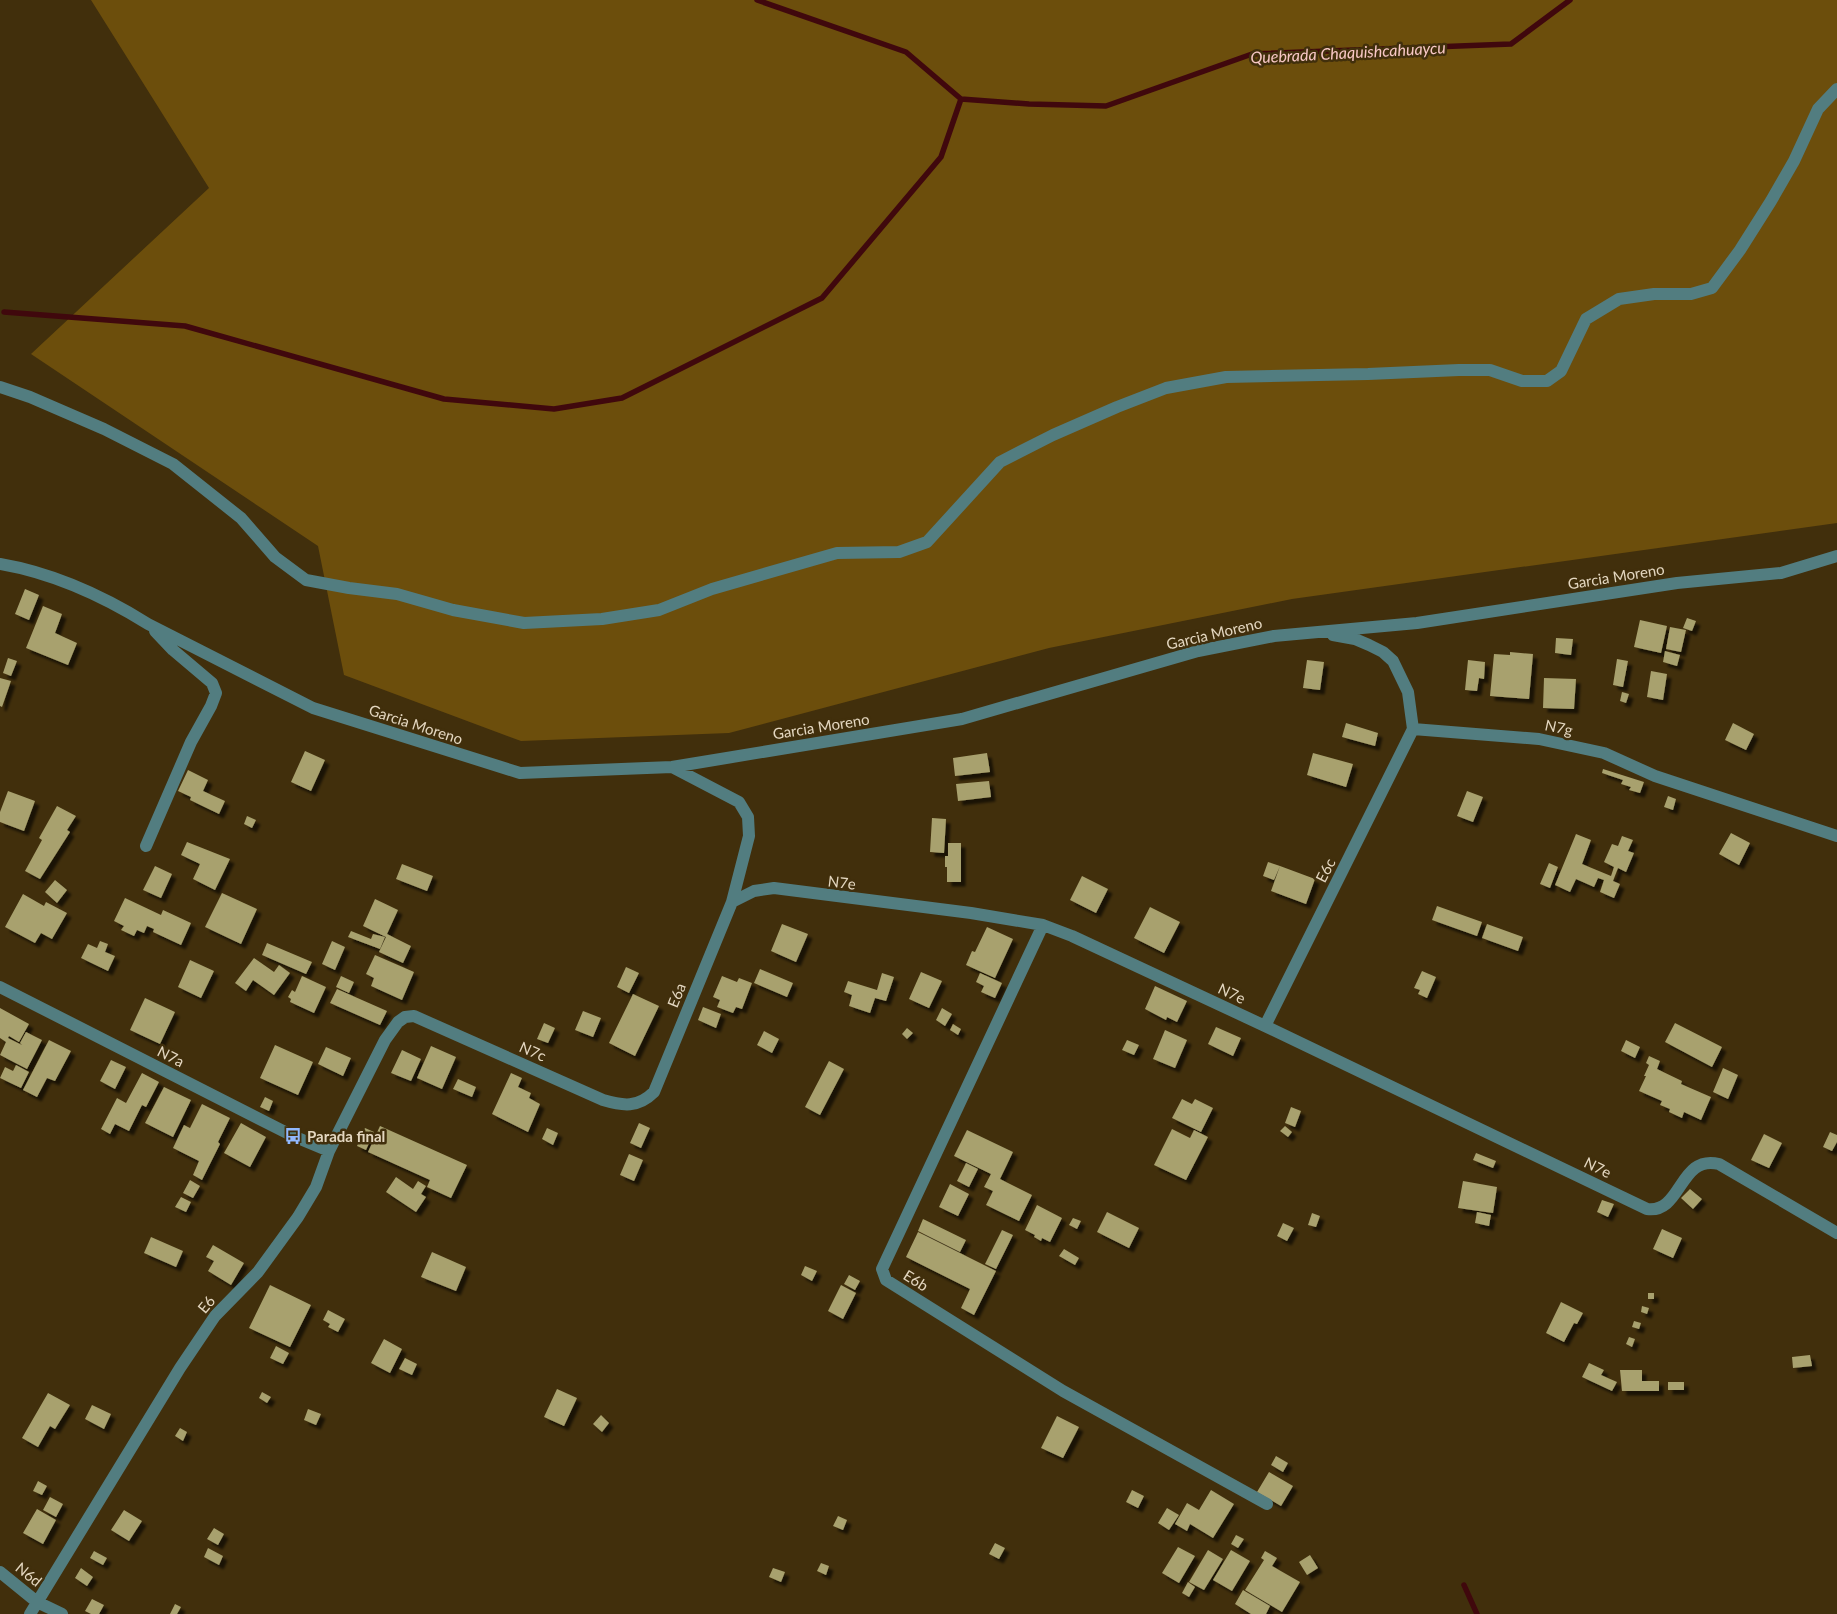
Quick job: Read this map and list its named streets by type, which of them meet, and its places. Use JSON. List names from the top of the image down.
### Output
{
  "streets": {
    "street": [
      "Garcia Moreno",
      "N7g",
      "E6c",
      "N7e",
      "E6a",
      "N7c",
      "N7a",
      "E6b",
      "E6",
      "N6d"
    ]
  },
  "crossings": [
    ["N7g", "E6c"],
    ["E6c", "N7e"],
    ["N7e", "E6a"],
    ["N7e", "E6b"],
    ["E6a", "N7c"],
    ["N7c", "E6"],
    ["N7a", "E6"],
    ["E6", "N6d"]
  ],
  "water": ["Quebrada Chaquishcahuaycu"],
  "places": {
    "bus stop": ["Parada final"]
  }
}
